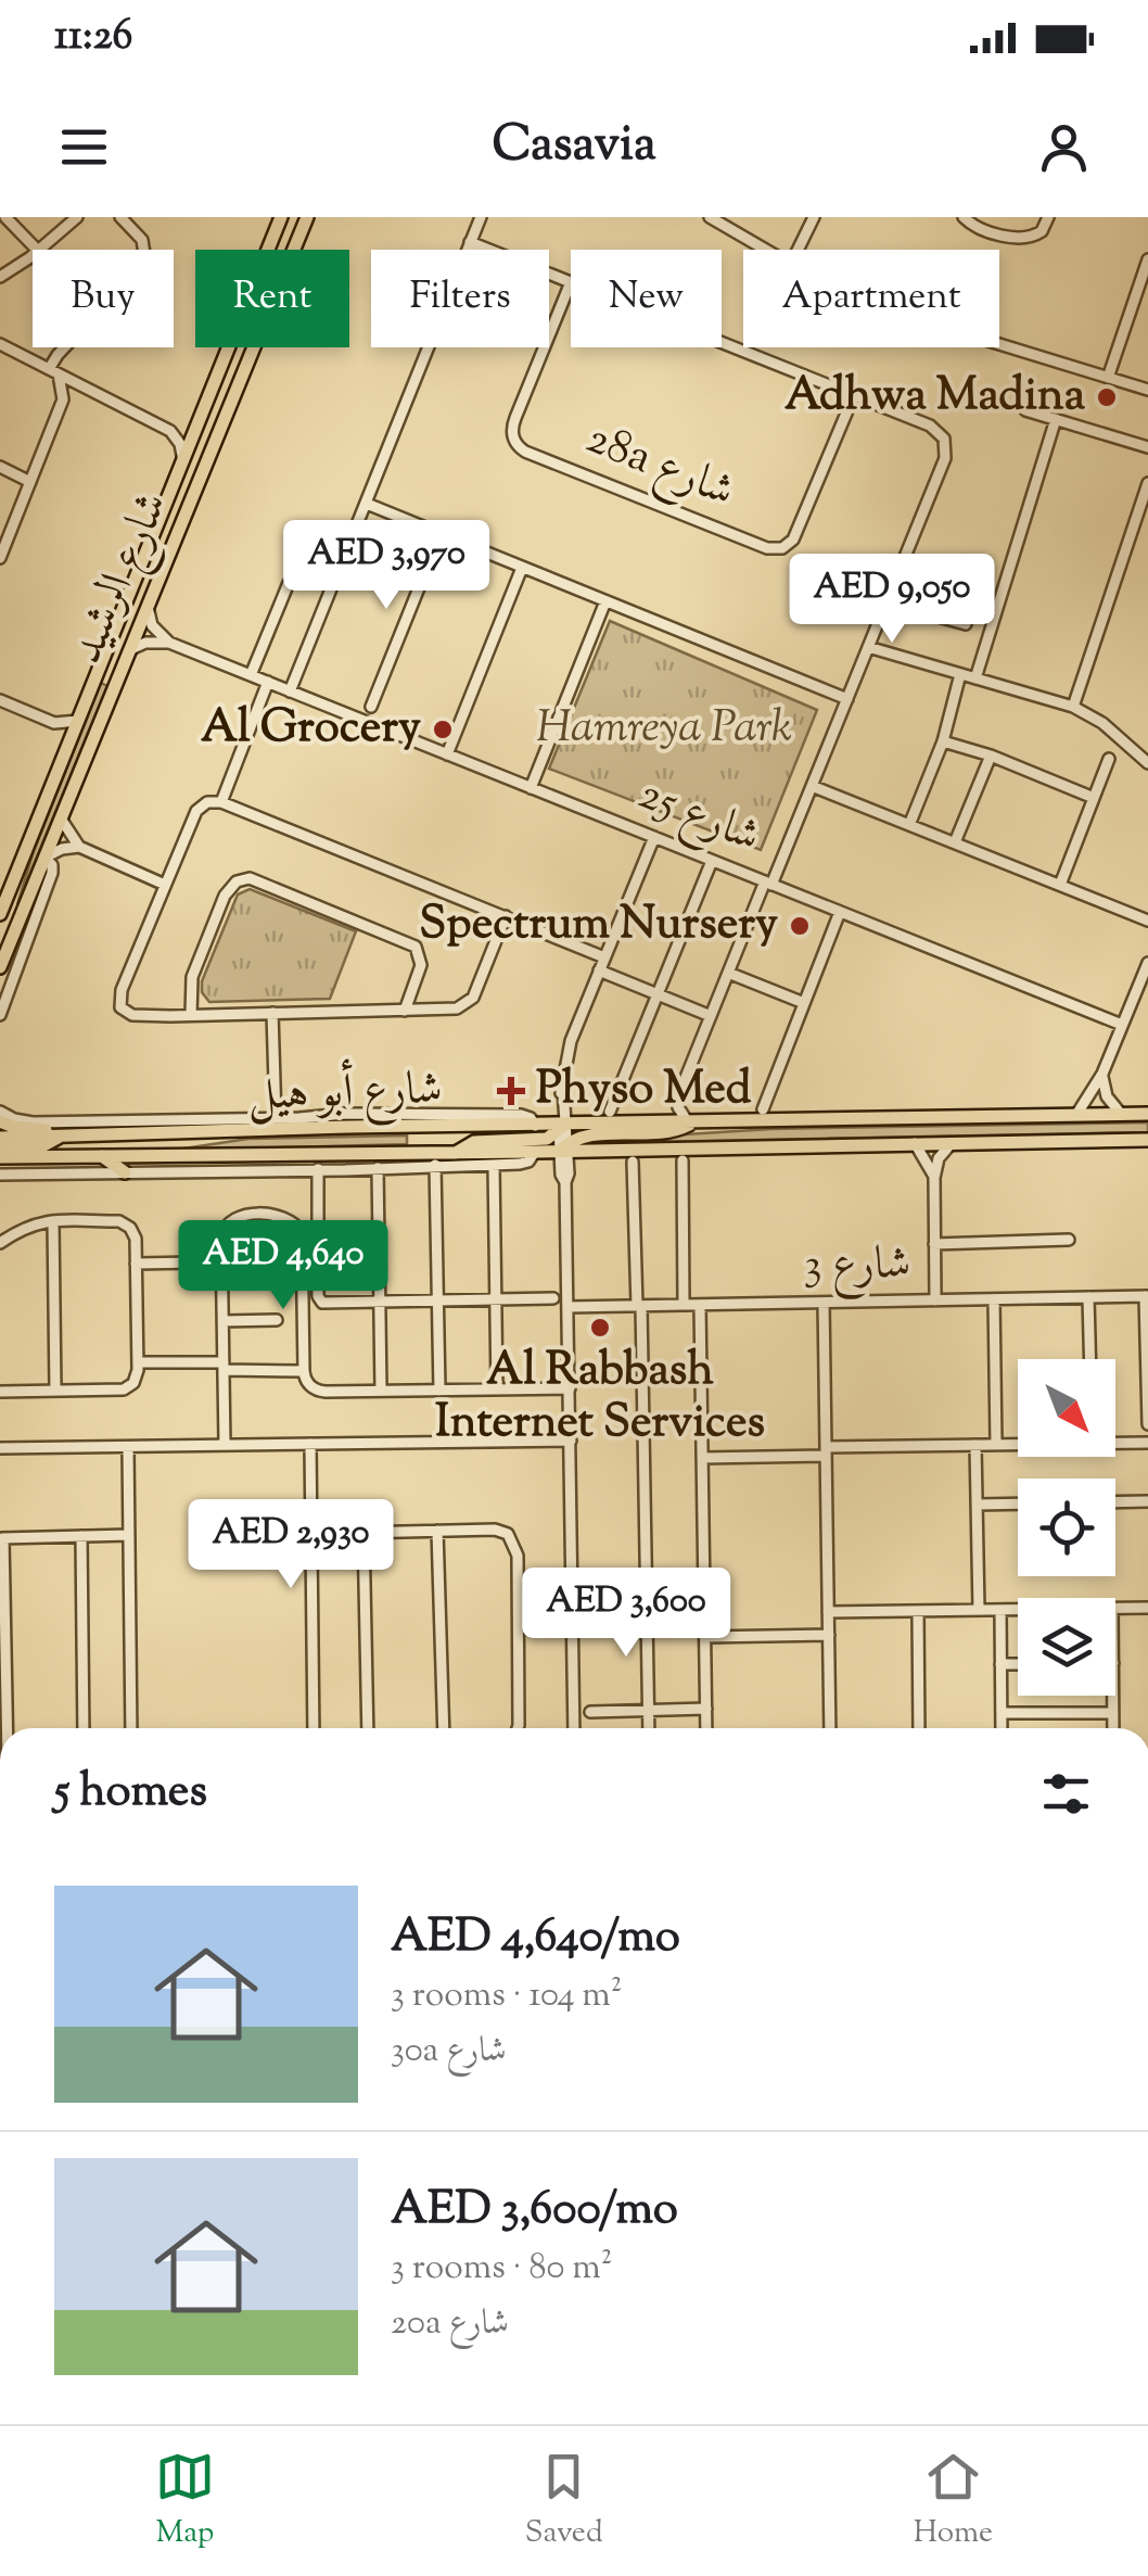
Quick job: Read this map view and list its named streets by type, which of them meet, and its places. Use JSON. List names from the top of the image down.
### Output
{
  "streets": {
    "main road": ["شارع الرشيد", "شارع أبو هيل"],
    "street": ["28a شارع", "شارع 25", "شارع 3"]
  },
  "parks": ["Hamreya Park"],
  "places": {
    "other": [
      "Adhwa Madina",
      "Al Grocery",
      "Spectrum Nursery",
      "Al Rabbash Internet Services"
    ],
    "health": ["Physo Med"]
  },
  "north": "bottom right",
  "page": {
    "status": "11:26",
    "header": "Casavia",
    "chip": [
      "Buy",
      "Rent",
      "Filters",
      "New",
      "Apartment"
    ],
    "price": [
      "AED 3,970",
      "AED 9,050",
      "AED 4,640",
      "AED 2,930",
      "AED 3,600"
    ],
    "heading": "5 homes",
    "list": [
      {
        "name": "AED 4,640/mo",
        "note": "3 rooms · 104 m² · 30a شارع"
      },
      {
        "name": "AED 3,600/mo",
        "note": "3 rooms · 80 m² · 20a شارع"
      }
    ],
    "tabs": ["Map", "Saved", "Home"]
  }
}
